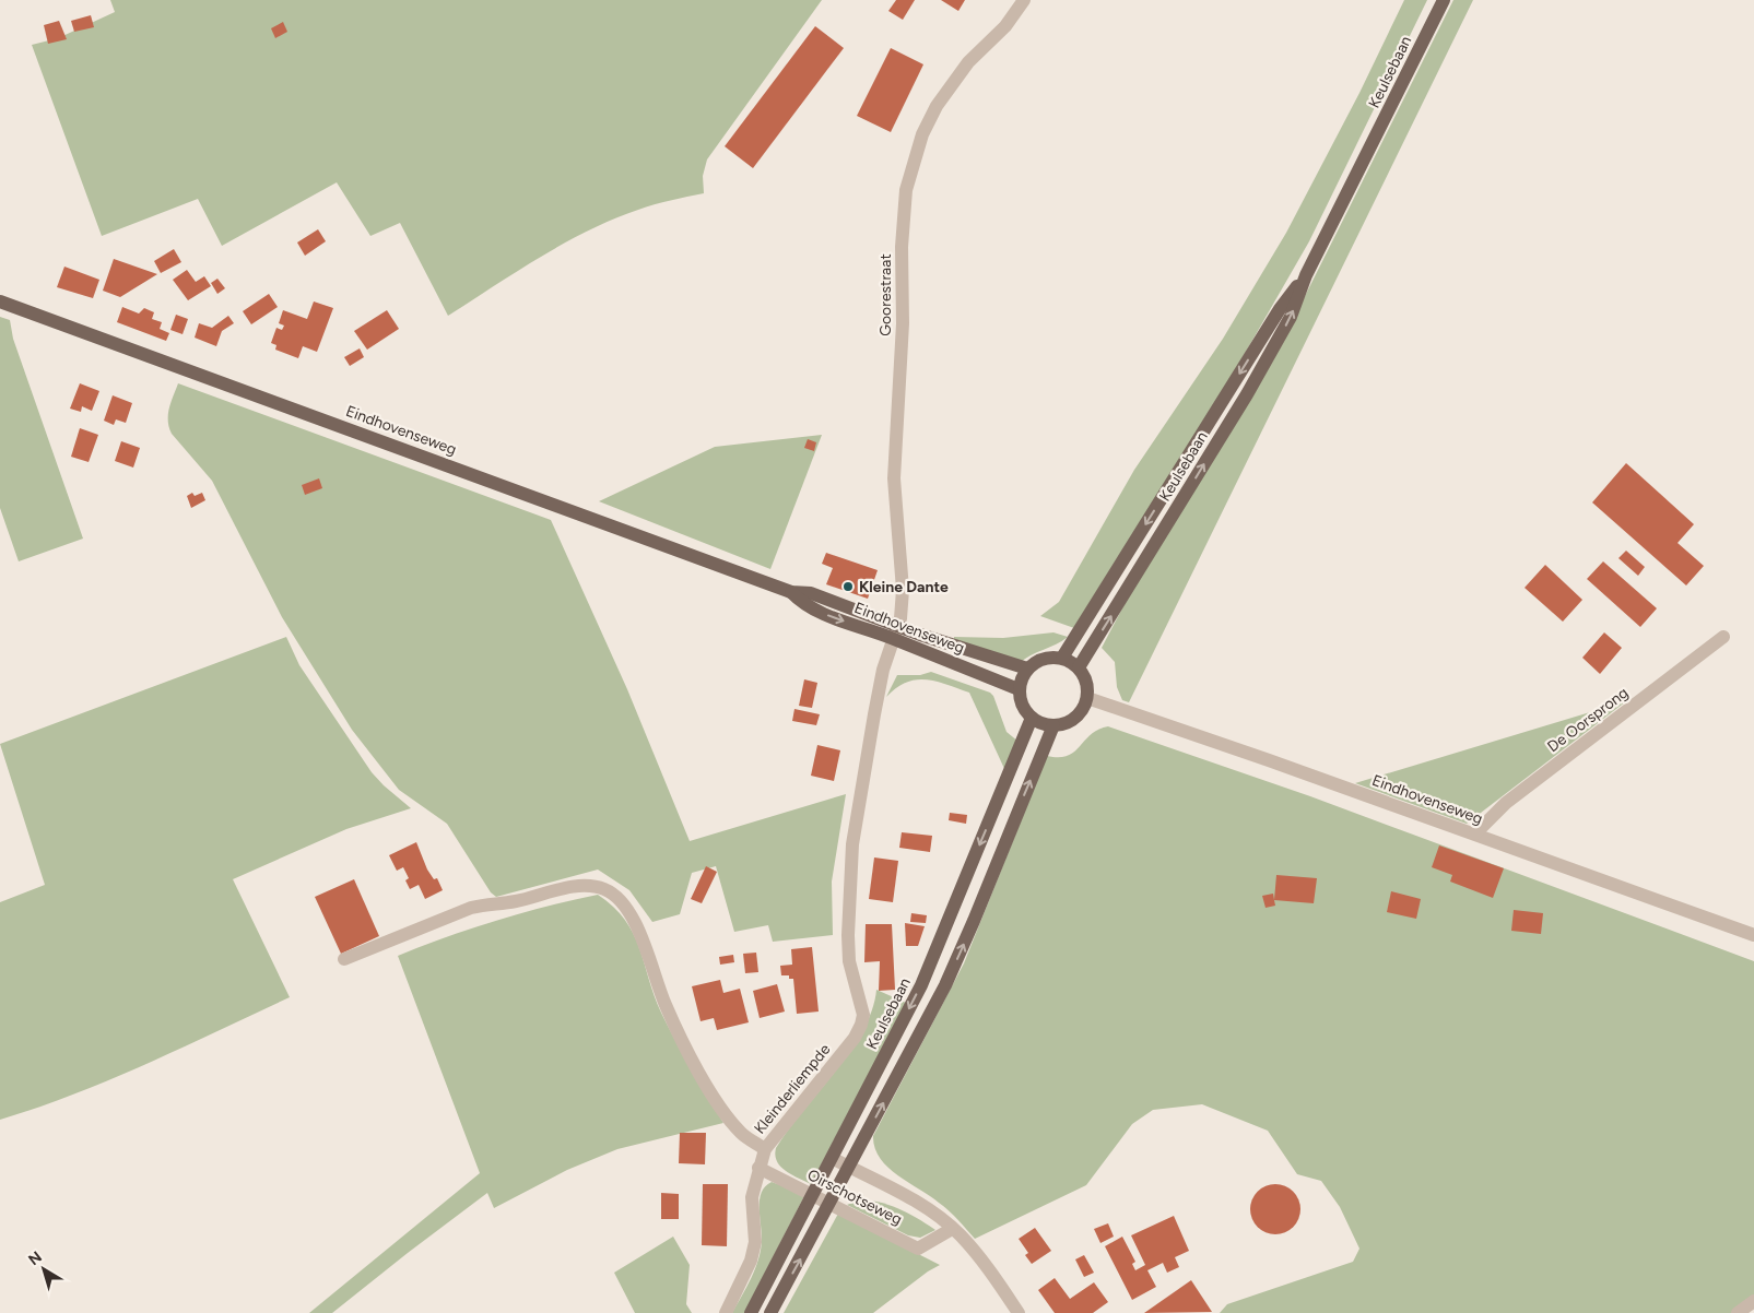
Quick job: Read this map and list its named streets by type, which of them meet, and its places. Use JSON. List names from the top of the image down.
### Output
{
  "streets": {
    "main road": ["Keulsebaan", "Eindhovenseweg"],
    "street": [
      "Goorestraat",
      "De Oorsprong",
      "Kleinderliempde",
      "Oirschotseweg"
    ]
  },
  "crossings": [
    ["Keulsebaan", "Eindhovenseweg"],
    ["Keulsebaan", "Oirschotseweg"],
    ["Goorestraat", "Eindhovenseweg"],
    ["Goorestraat", "Kleinderliempde"],
    ["Eindhovenseweg", "De Oorsprong"],
    ["Eindhovenseweg", "Kleinderliempde"]
  ],
  "places": ["Kleine Dante"],
  "north": "top left"
}
